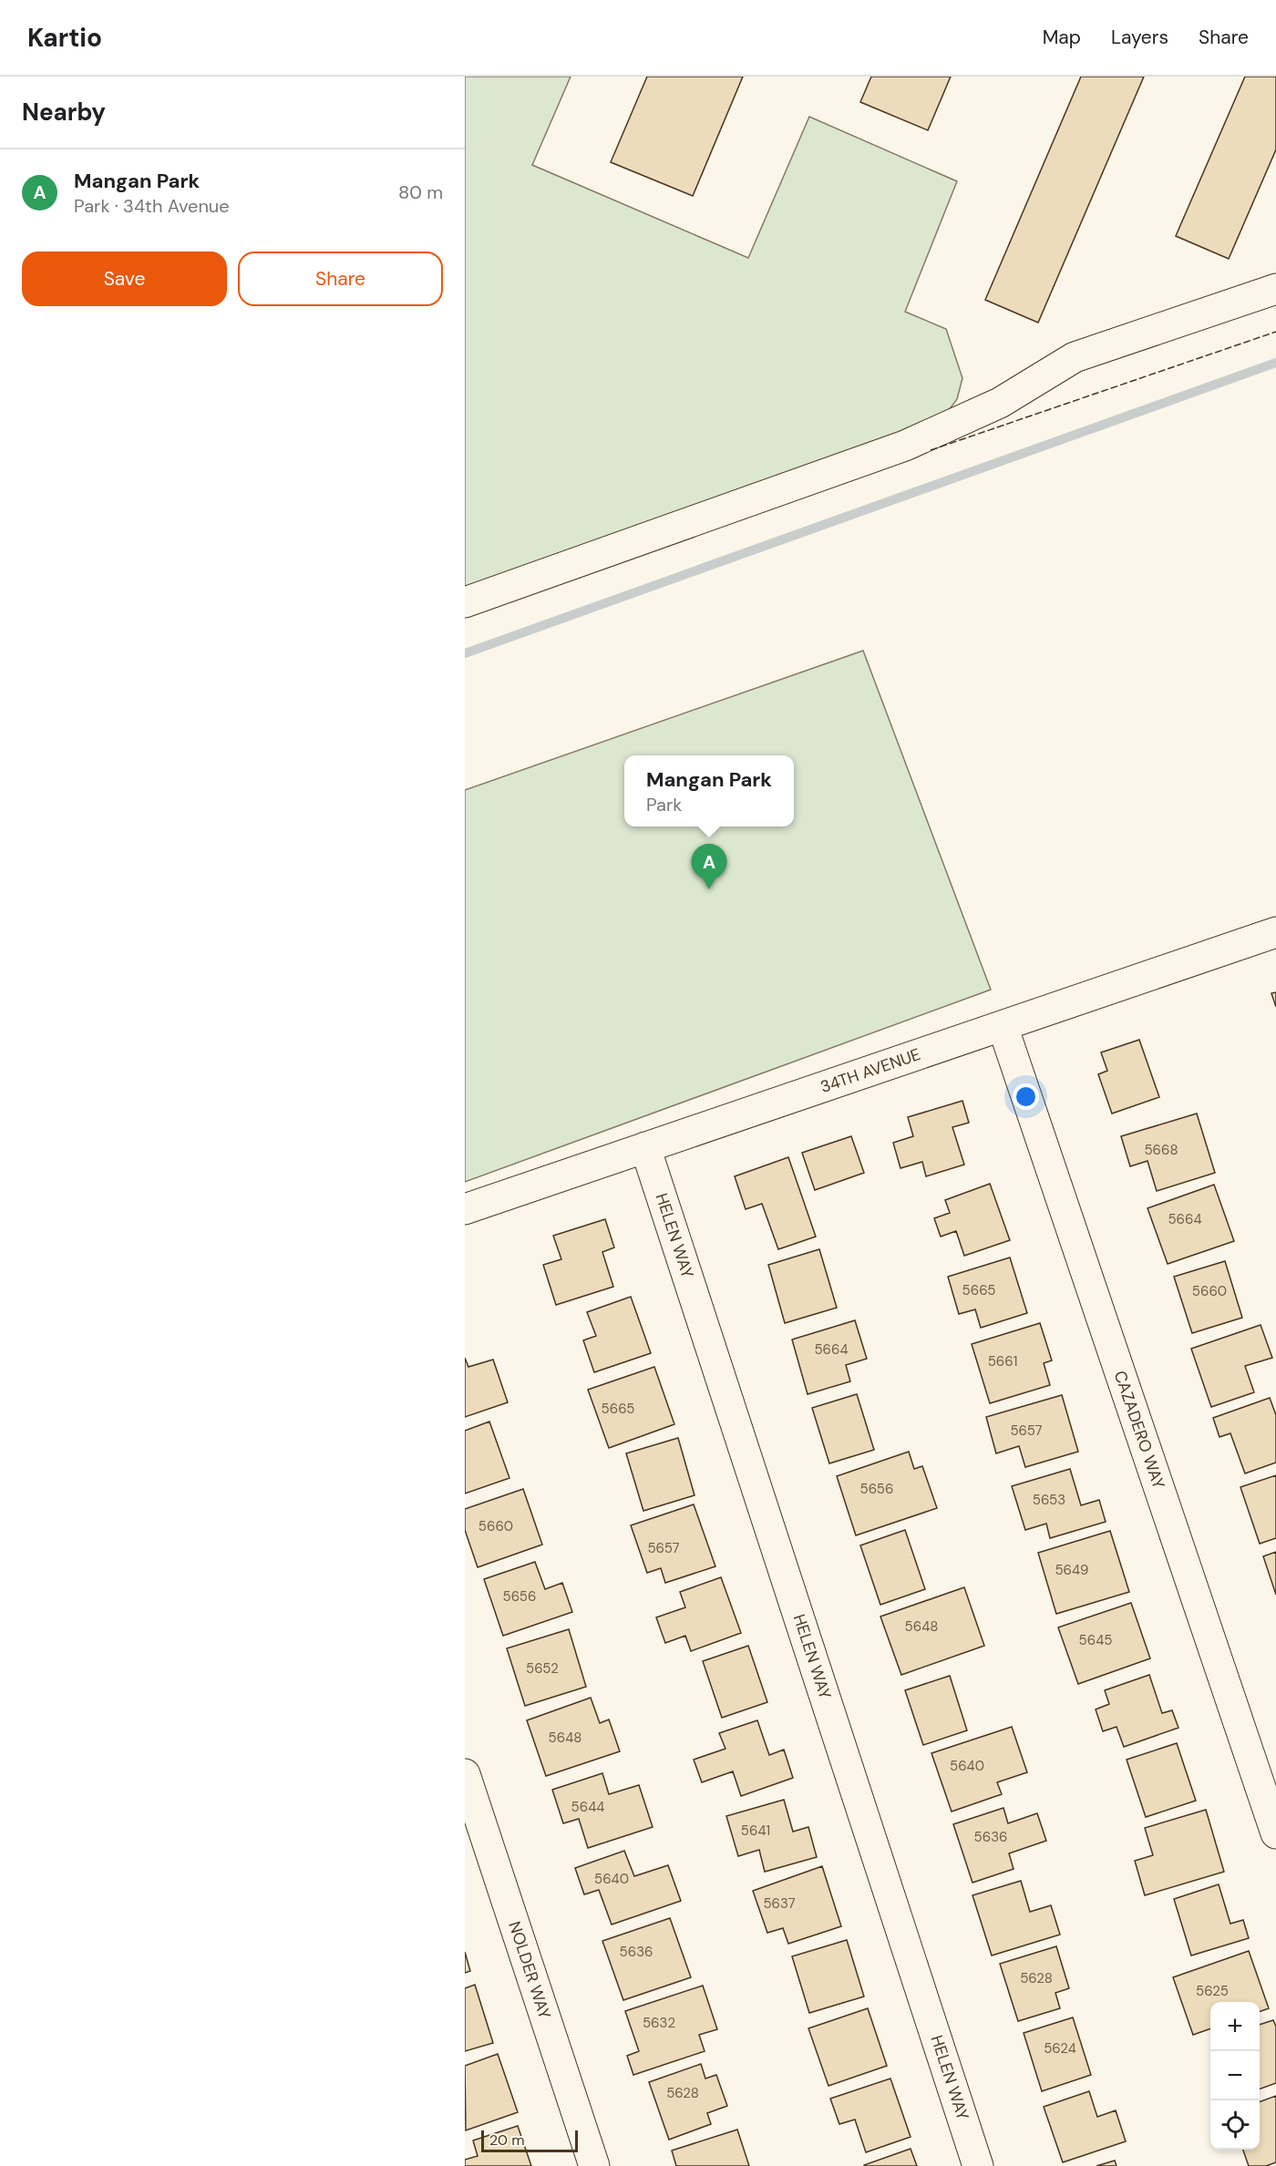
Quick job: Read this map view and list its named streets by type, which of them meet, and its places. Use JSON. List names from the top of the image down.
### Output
{
  "streets": {
    "street": [
      "34TH AVENUE",
      "HELEN WAY",
      "CAZADERO WAY",
      "NOLDER WAY"
    ]
  },
  "crossings": [
    ["34TH AVENUE", "HELEN WAY"],
    ["34TH AVENUE", "CAZADERO WAY"]
  ],
  "house_numbers": [
    "5668",
    "5664",
    "5665",
    "5660",
    "5664",
    "5661",
    "5665",
    "5657",
    "5656",
    "5653",
    "5660",
    "5657",
    "5649",
    "5656",
    "5648",
    "5645",
    "5652",
    "5648",
    "5640",
    "5644",
    "5641",
    "5636",
    "5640",
    "5637",
    "5636",
    "5628",
    "5625",
    "5632",
    "5624",
    "5628"
  ],
  "scale_bar": "20 m",
  "page": {
    "header": "Kartio",
    "nav": ["Map", "Layers", "Share"],
    "heading": "Nearby",
    "list": [
      {
        "mark": "A",
        "name": "Mangan Park",
        "note": "Park · 34th Avenue",
        "value": "80 m"
      }
    ],
    "buttons": ["Save", "Share"],
    "popup": ["Mangan Park", "Park"],
    "pins": "A",
    "map_buttons": ["+", "−"],
    "scale": "20 m"
  }
}
